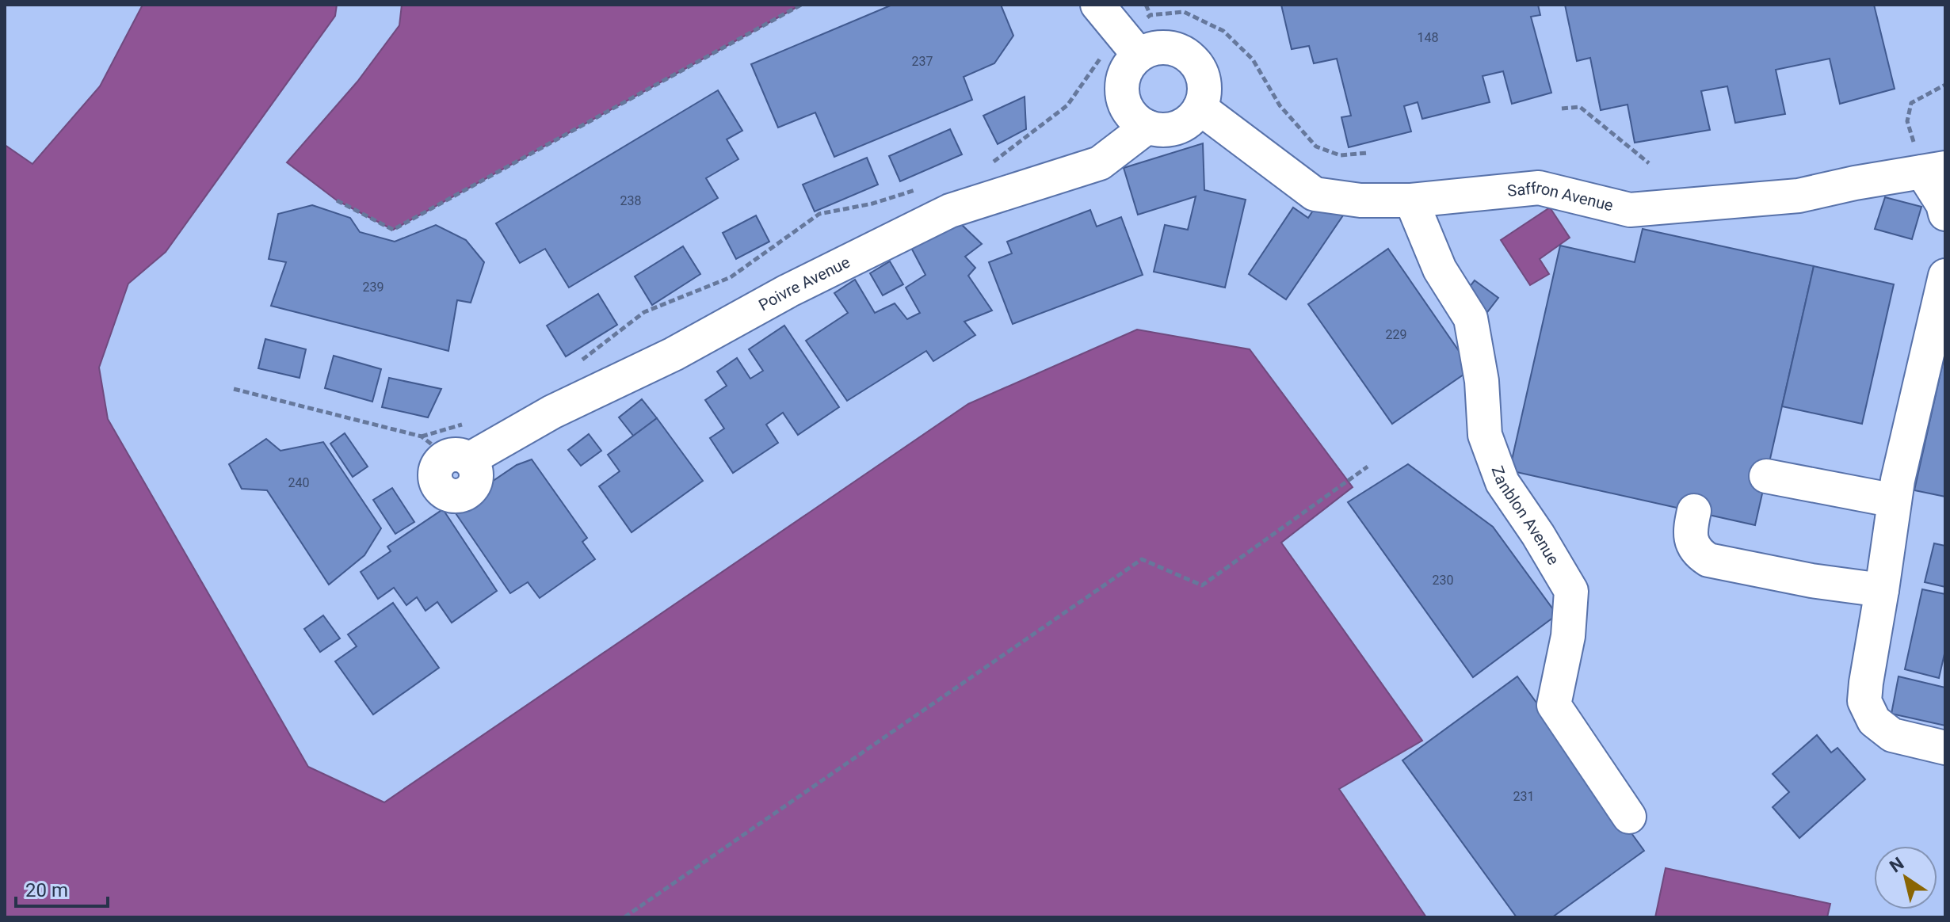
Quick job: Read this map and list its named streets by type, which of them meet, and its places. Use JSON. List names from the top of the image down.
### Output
{
  "streets": {
    "street": ["Saffron Avenue", "Poivre Avenue", "Zanblon Avenue"]
  },
  "crossings": [
    ["Saffron Avenue", "Poivre Avenue"],
    ["Saffron Avenue", "Zanblon Avenue"]
  ],
  "house_numbers": [
    "148",
    "237",
    "238",
    "239",
    "229",
    "240",
    "230",
    "231"
  ],
  "scale_bar": "20 m",
  "north": "top left"
}
